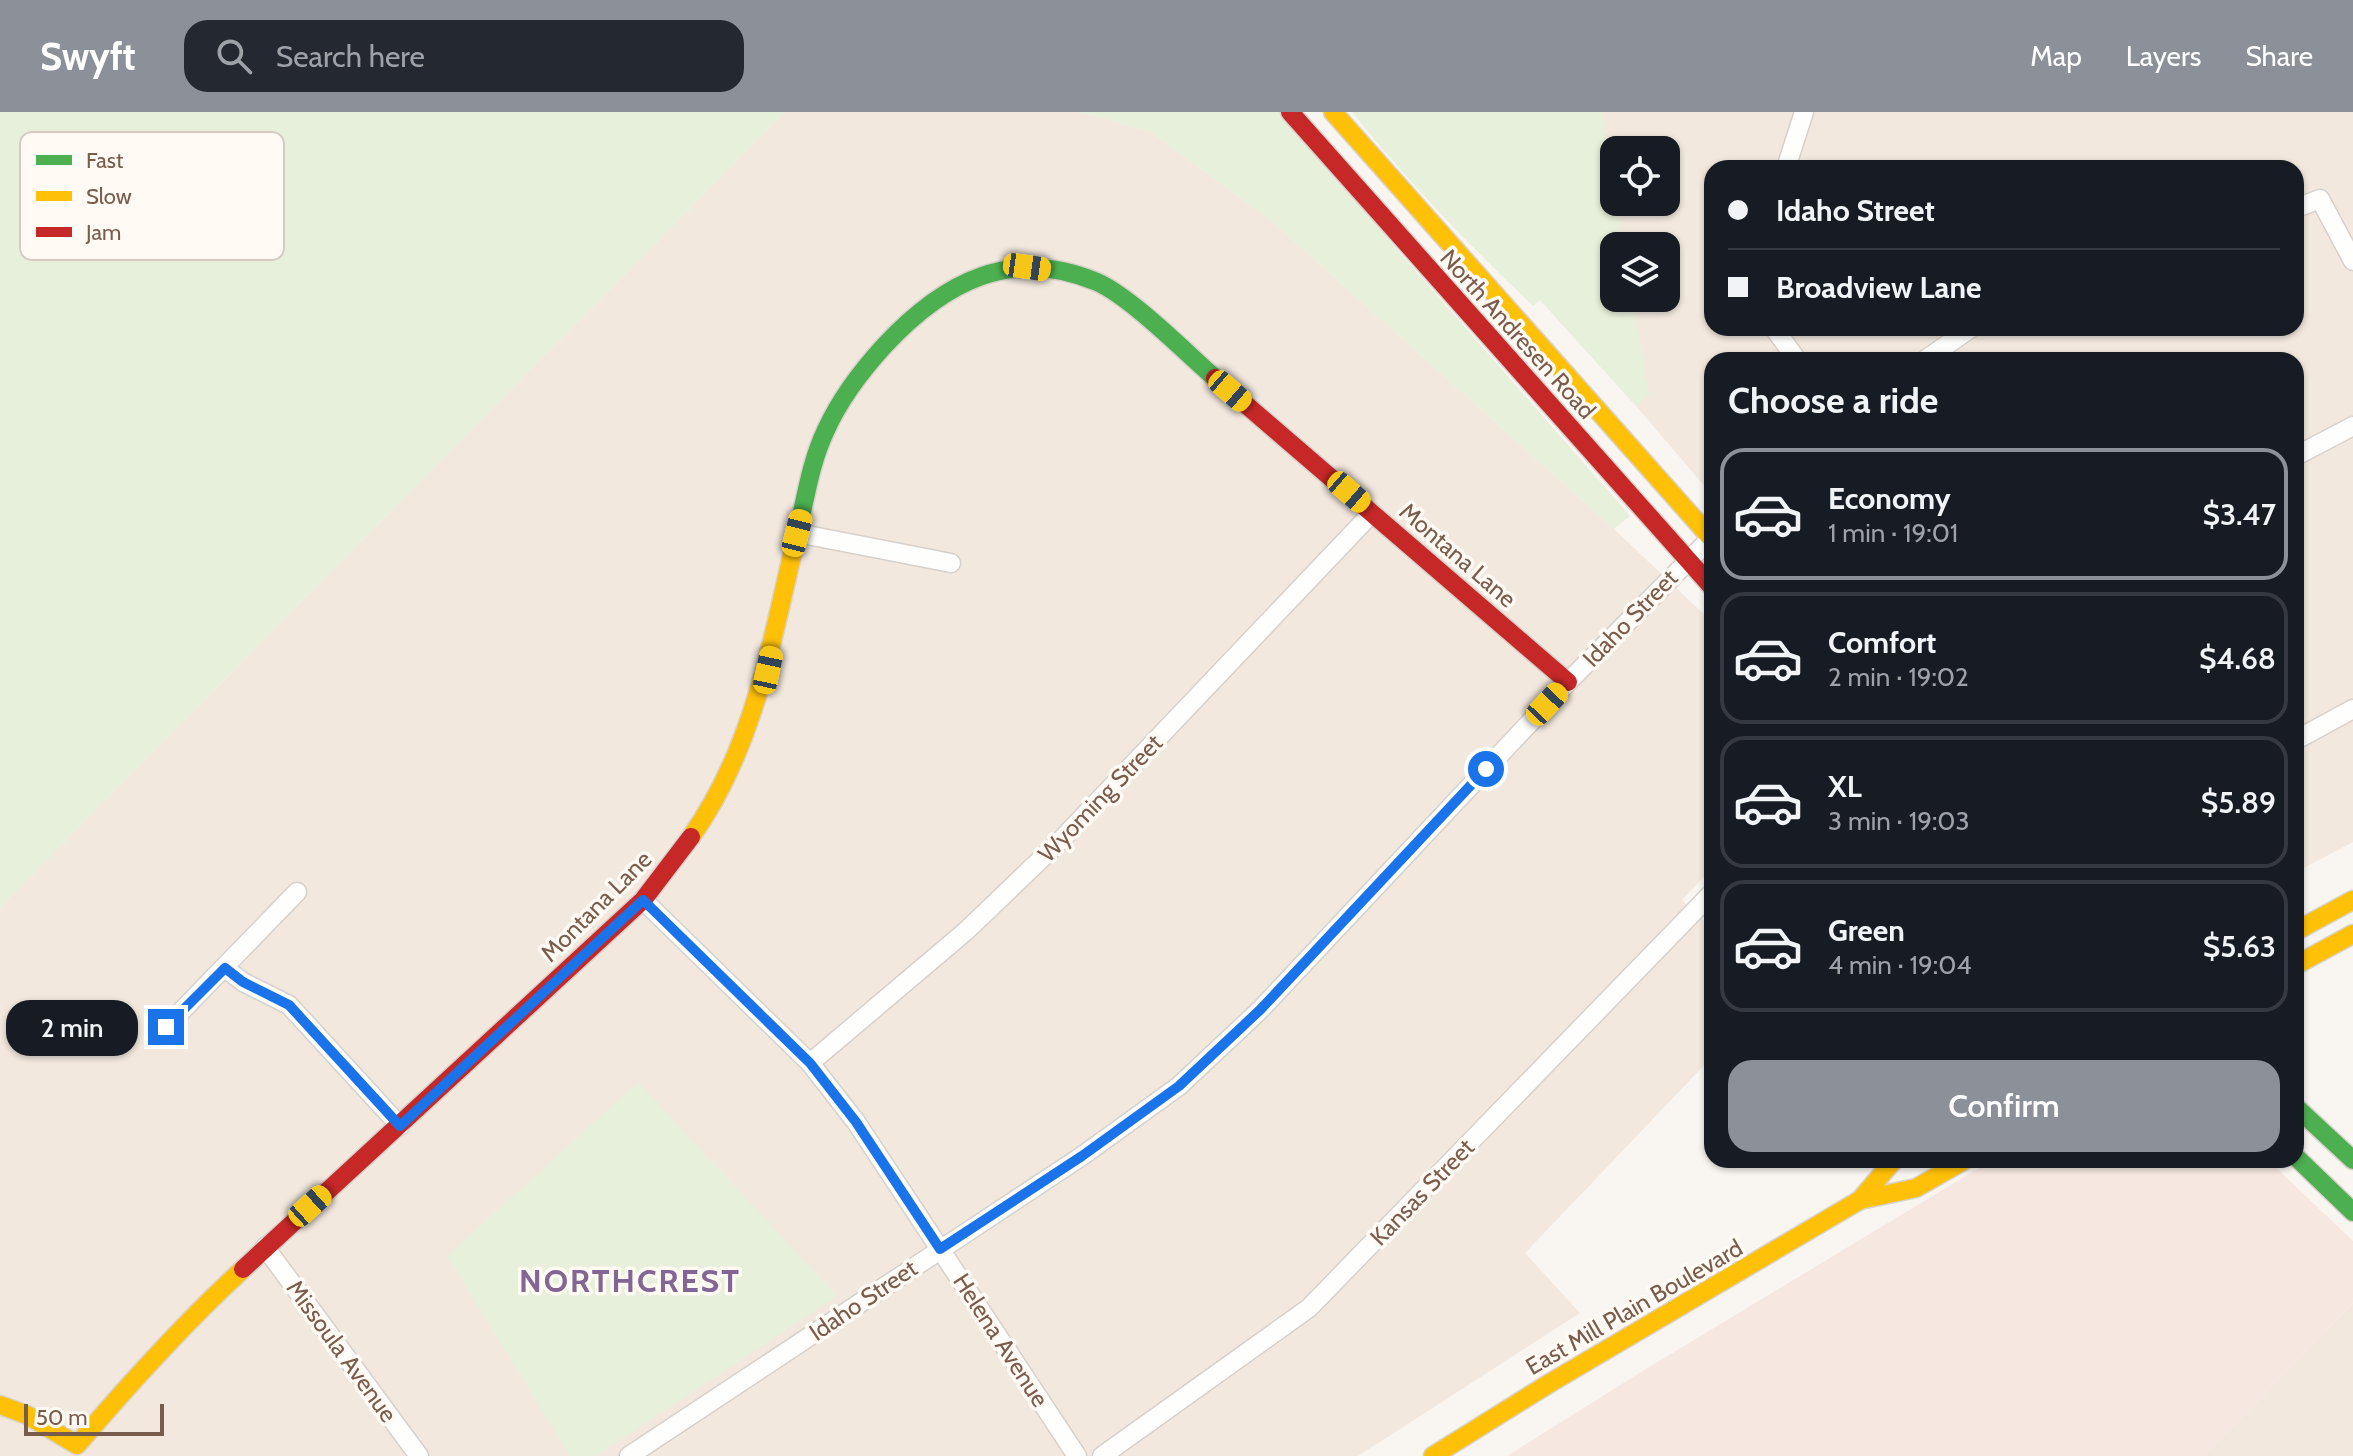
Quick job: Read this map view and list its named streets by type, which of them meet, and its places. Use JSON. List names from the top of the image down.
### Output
{
  "streets": {
    "street": [
      "North Andresen Road",
      "Montana Lane",
      "Idaho Street",
      "Wyoming Street",
      "Kansas Street",
      "East Mill Plain Boulevard",
      "Helena Avenue",
      "Missoula Avenue"
    ]
  },
  "crossings": [
    ["North Andresen Road", "Idaho Street"],
    ["Montana Lane", "Idaho Street"],
    ["Montana Lane", "Wyoming Street"],
    ["Montana Lane", "Helena Avenue"],
    ["Montana Lane", "Missoula Avenue"],
    ["Idaho Street", "Helena Avenue"],
    ["Wyoming Street", "Helena Avenue"]
  ],
  "districts": ["NORTHCREST"],
  "legend": ["Fast", "Slow", "Jam"],
  "scale_bar": "50 m",
  "page": {
    "header": "Swyft",
    "search": "Search here",
    "nav": ["Map", "Layers", "Share"],
    "banner": ["Idaho Street", "Broadview Lane"],
    "heading": "Choose a ride",
    "list": [
      {
        "name": "Economy",
        "note": "1 min · 19:01",
        "value": "$3.47"
      },
      {
        "name": "Comfort",
        "note": "2 min · 19:02",
        "value": "$4.68"
      },
      {
        "name": "XL",
        "note": "3 min · 19:03",
        "value": "$5.89"
      },
      {
        "name": "Green",
        "note": "4 min · 19:04",
        "value": "$5.63"
      }
    ],
    "bubble": "2 min",
    "buttons": "Confirm",
    "scale": "50 m"
  }
}
